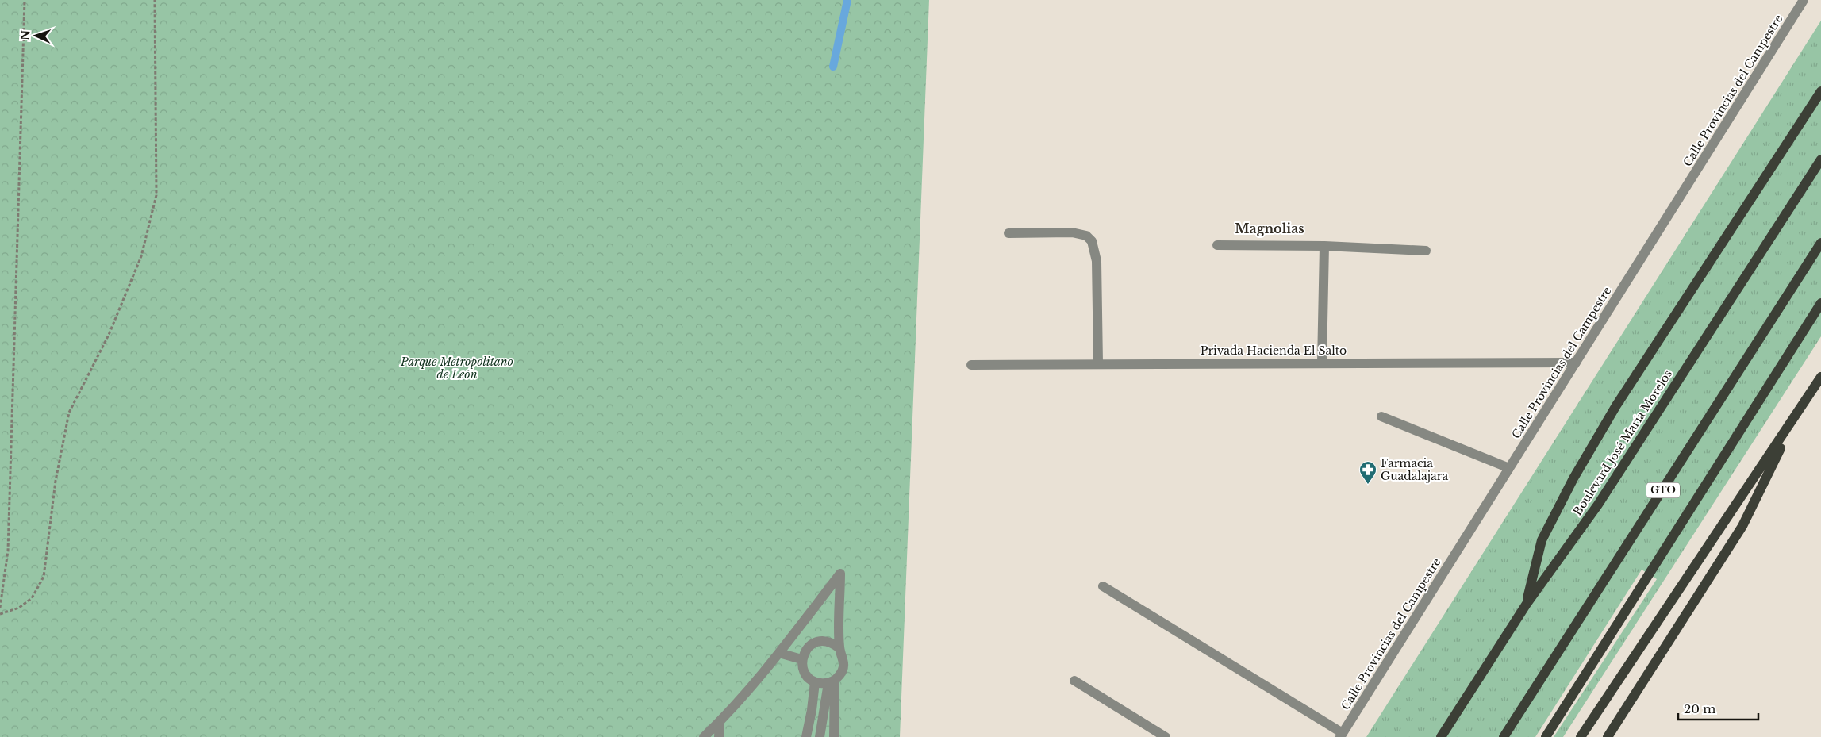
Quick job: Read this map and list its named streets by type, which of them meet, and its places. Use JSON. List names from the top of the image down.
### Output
{
  "streets": {
    "main road": ["Boulevard José María Morelos", "GTO"],
    "street": ["Calle Provincias del Campestre", "Privada Hacienda El Salto"]
  },
  "crossings": [
    ["Calle Provincias del Campestre", "Privada Hacienda El Salto"]
  ],
  "districts": ["Magnolias"],
  "parks": ["Parque Metropolitano de León"],
  "places": {
    "pharmacy": ["Farmacia Guadalajara"]
  },
  "scale_bar": "20 m",
  "north": "left"
}
